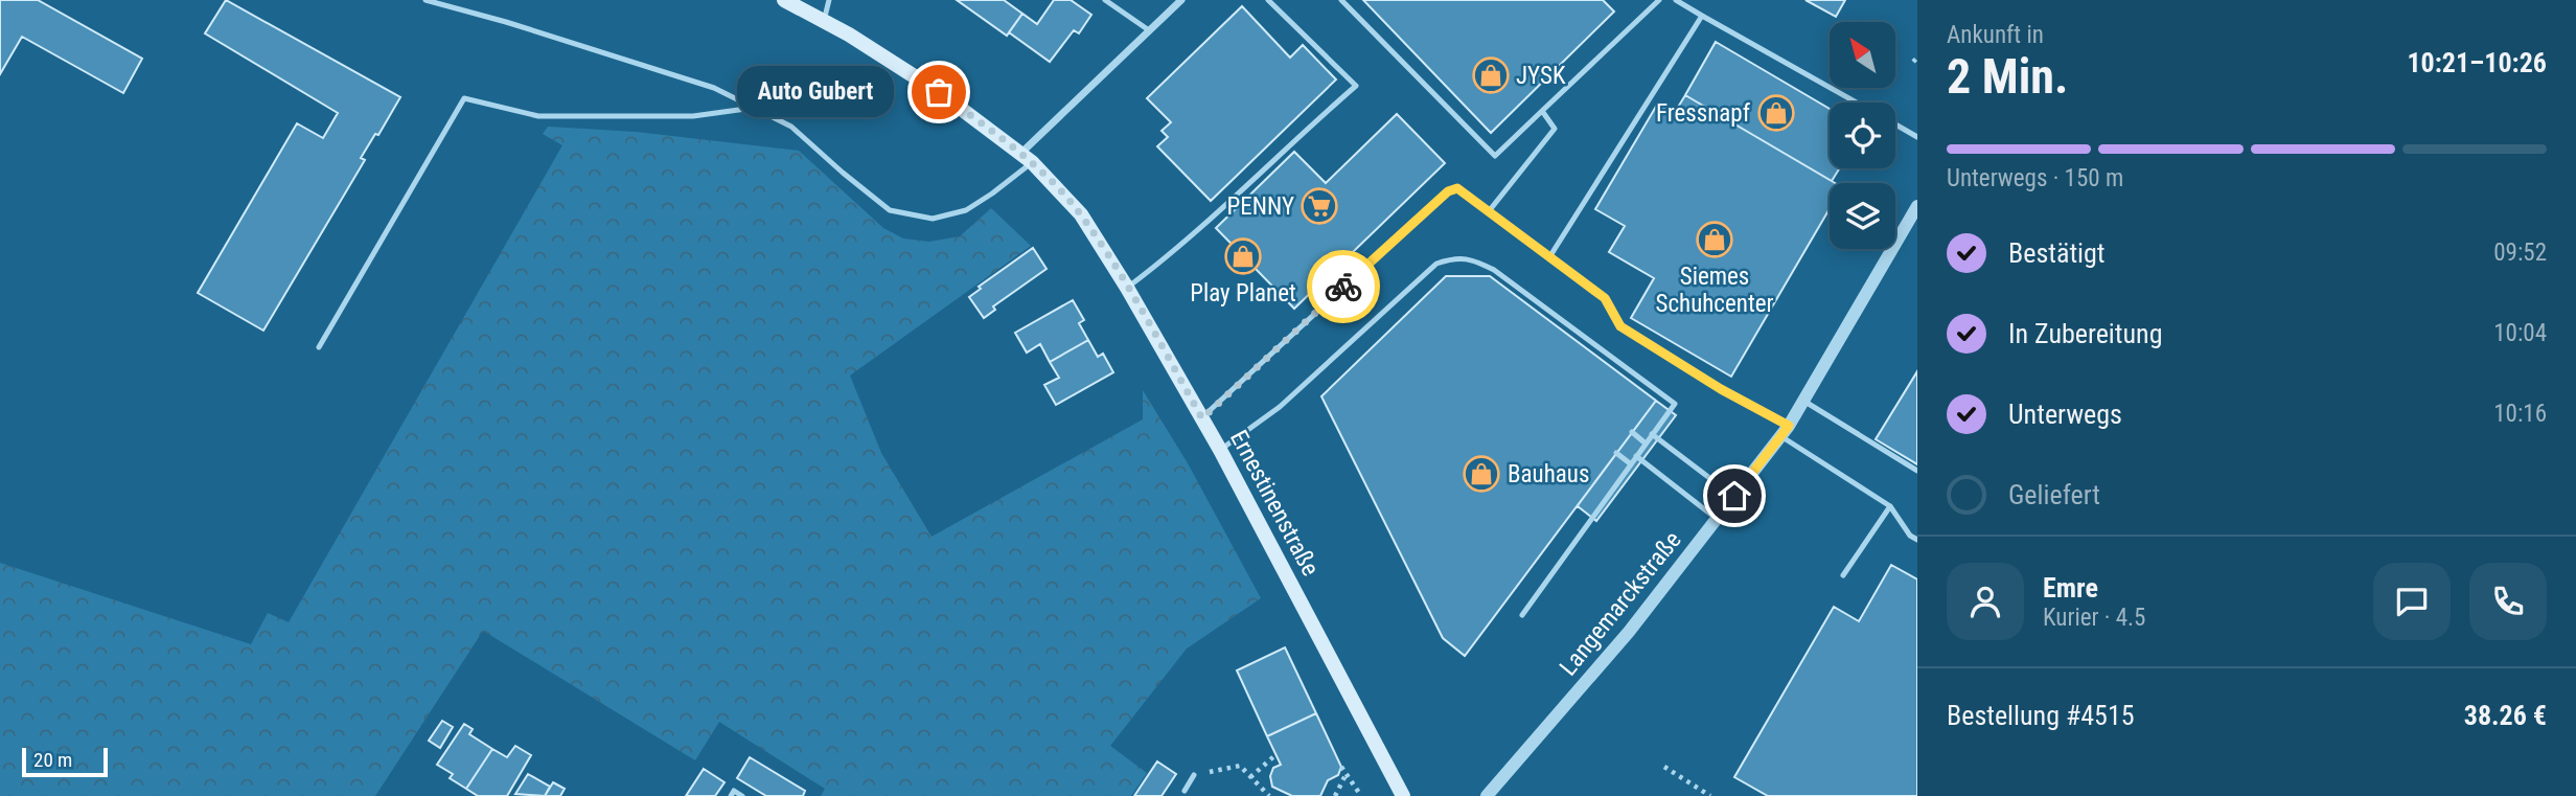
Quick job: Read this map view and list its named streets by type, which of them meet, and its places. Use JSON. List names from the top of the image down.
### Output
{
  "streets": {
    "main road": ["Ernestinenstraße"],
    "street": ["Langemarckstraße"]
  },
  "places": {
    "shop": [
      "JYSK",
      "Fressnapf",
      "Siemes Schuhcenter",
      "Play Planet",
      "Bauhaus"
    ],
    "other": ["Auto Gubert"],
    "supermarket": ["PENNY"]
  },
  "scale_bar": "20 m",
  "north": "top left",
  "page": {
    "heading": ["2 Min.", "Ankunft in", "10:21–10:26"],
    "panel": [
      "Emre",
      "Kurier · 4.5",
      "Bestellung #4515",
      "38.26 €"
    ],
    "bubble": "Auto Gubert",
    "bar": "Unterwegs · 150 m",
    "list": [
      ["Bestätigt", "09:52"],
      ["In Zubereitung", "10:04"],
      ["Unterwegs", "10:16"],
      "Geliefert"
    ],
    "scale": "20 m"
  }
}
